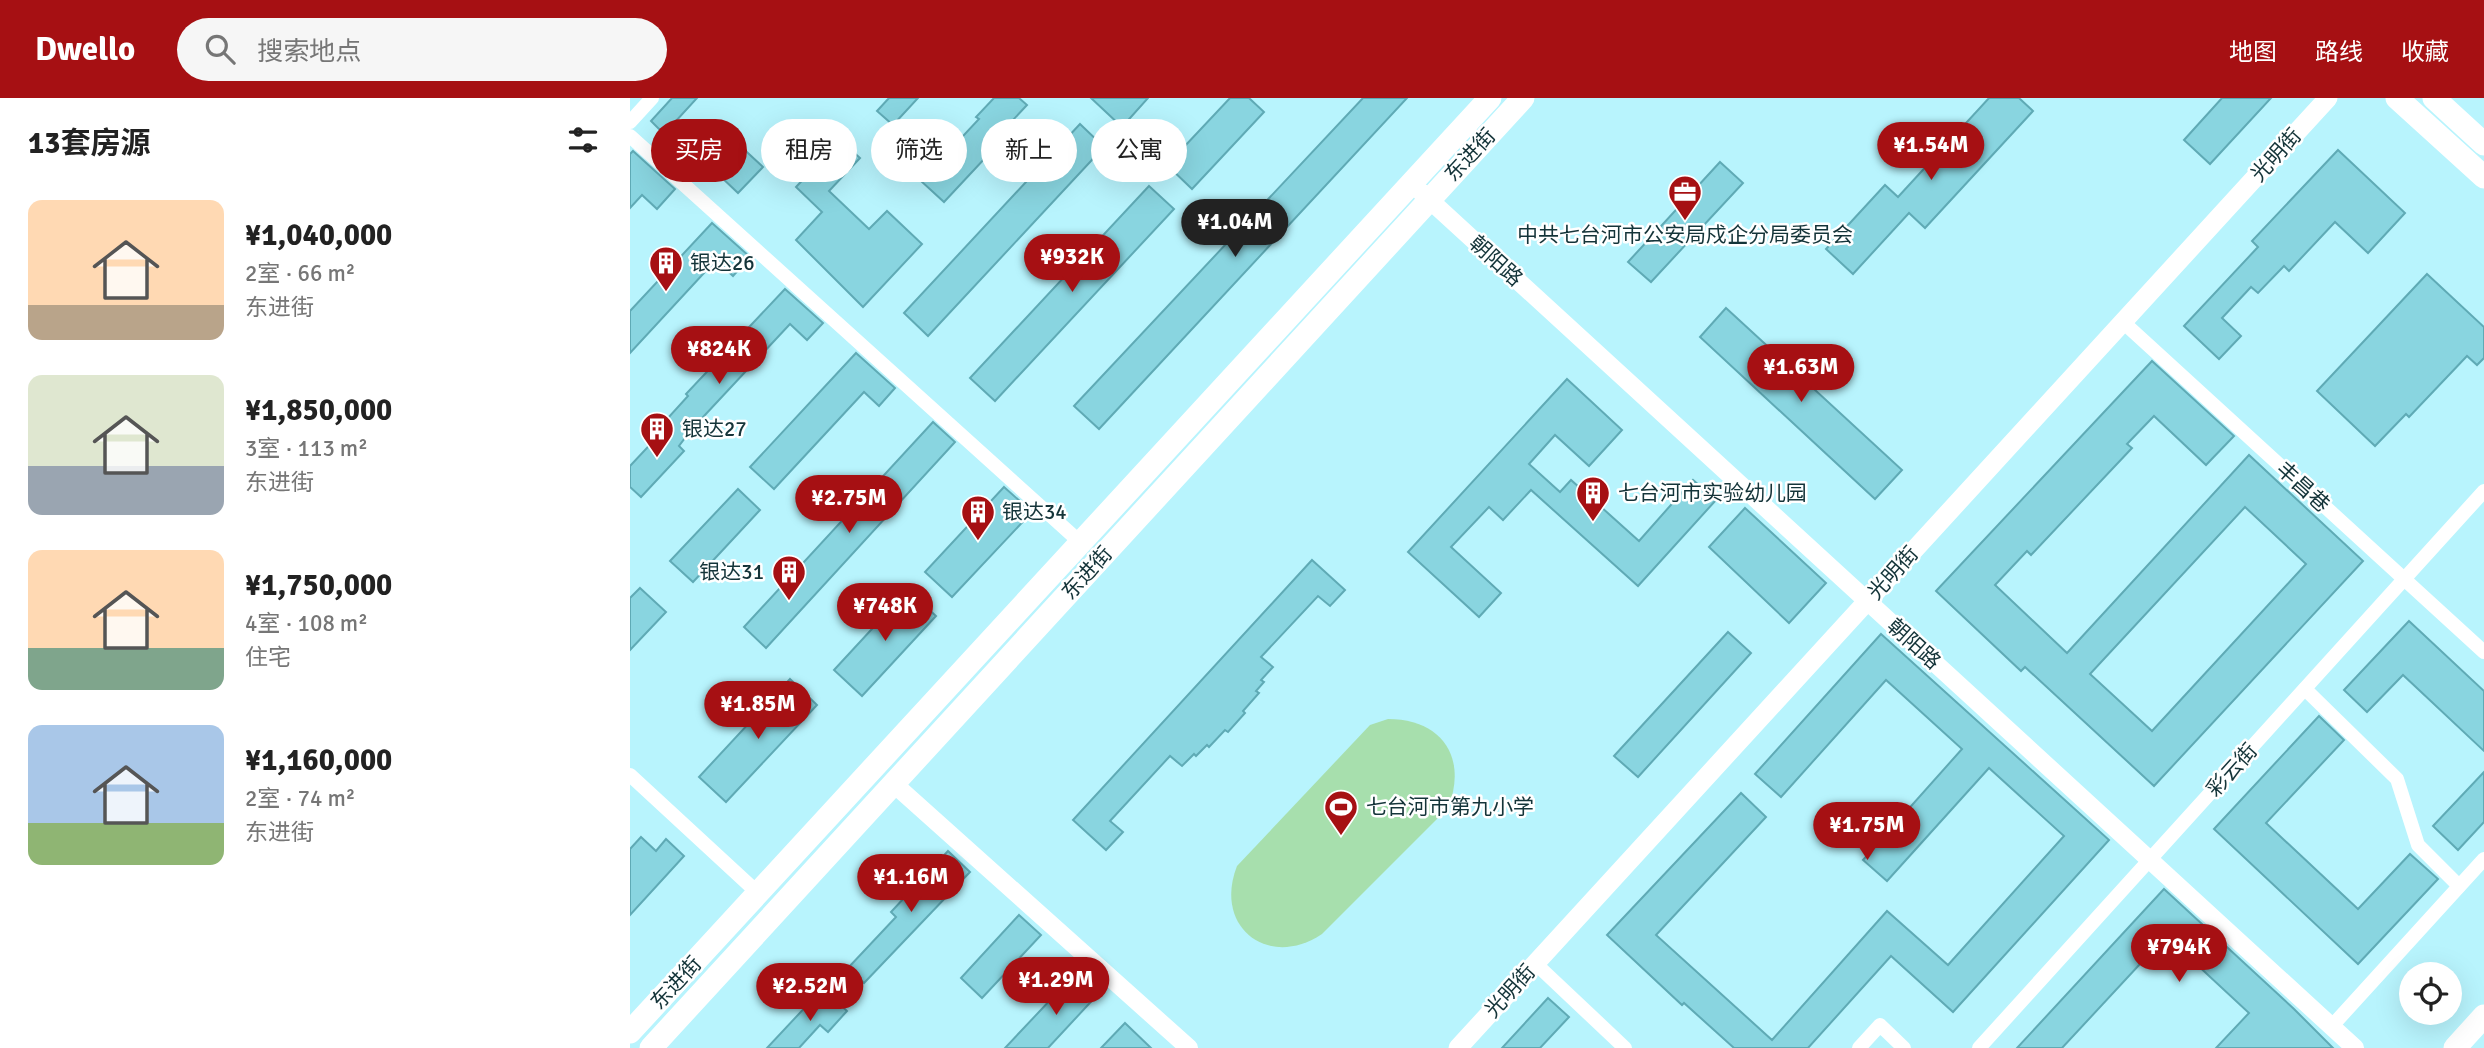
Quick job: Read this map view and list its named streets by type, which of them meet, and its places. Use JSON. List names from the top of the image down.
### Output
{
  "streets": {
    "main road": ["东进街", "光明街"],
    "street": ["朝阳路", "丰昌巷", "彩云街"]
  },
  "crossings": [
    ["东进街", "朝阳路"],
    ["光明街", "朝阳路"],
    ["光明街", "丰昌巷"],
    ["朝阳路", "彩云街"],
    ["丰昌巷", "彩云街"]
  ],
  "places": {
    "office": ["中共七台河市公安局戍企分局委员会"],
    "building": [
      "银达26",
      "银达27",
      "七台河市实验幼儿园",
      "银达34",
      "银达31"
    ],
    "sports": ["七台河市第九小学"]
  },
  "page": {
    "header": "Dwello",
    "search": "搜索地点",
    "nav": ["地图", "路线", "收藏"],
    "heading": "13套房源",
    "chip": [
      "买房",
      "租房",
      "筛选",
      "新上",
      "公寓"
    ],
    "price": [
      "¥1.54M",
      "¥1.04M",
      "¥932K",
      "¥824K",
      "¥1.63M",
      "¥2.75M",
      "¥748K",
      "¥1.85M",
      "¥1.75M",
      "¥1.16M",
      "¥794K",
      "¥1.29M",
      "¥2.52M"
    ],
    "list": [
      {
        "name": "¥1,040,000",
        "note": "2室 · 66 m² · 东进街"
      },
      {
        "name": "¥1,850,000",
        "note": "3室 · 113 m² · 东进街"
      },
      {
        "name": "¥1,750,000",
        "note": "4室 · 108 m² · 住宅"
      },
      {
        "name": "¥1,160,000",
        "note": "2室 · 74 m² · 东进街"
      }
    ]
  }
}
